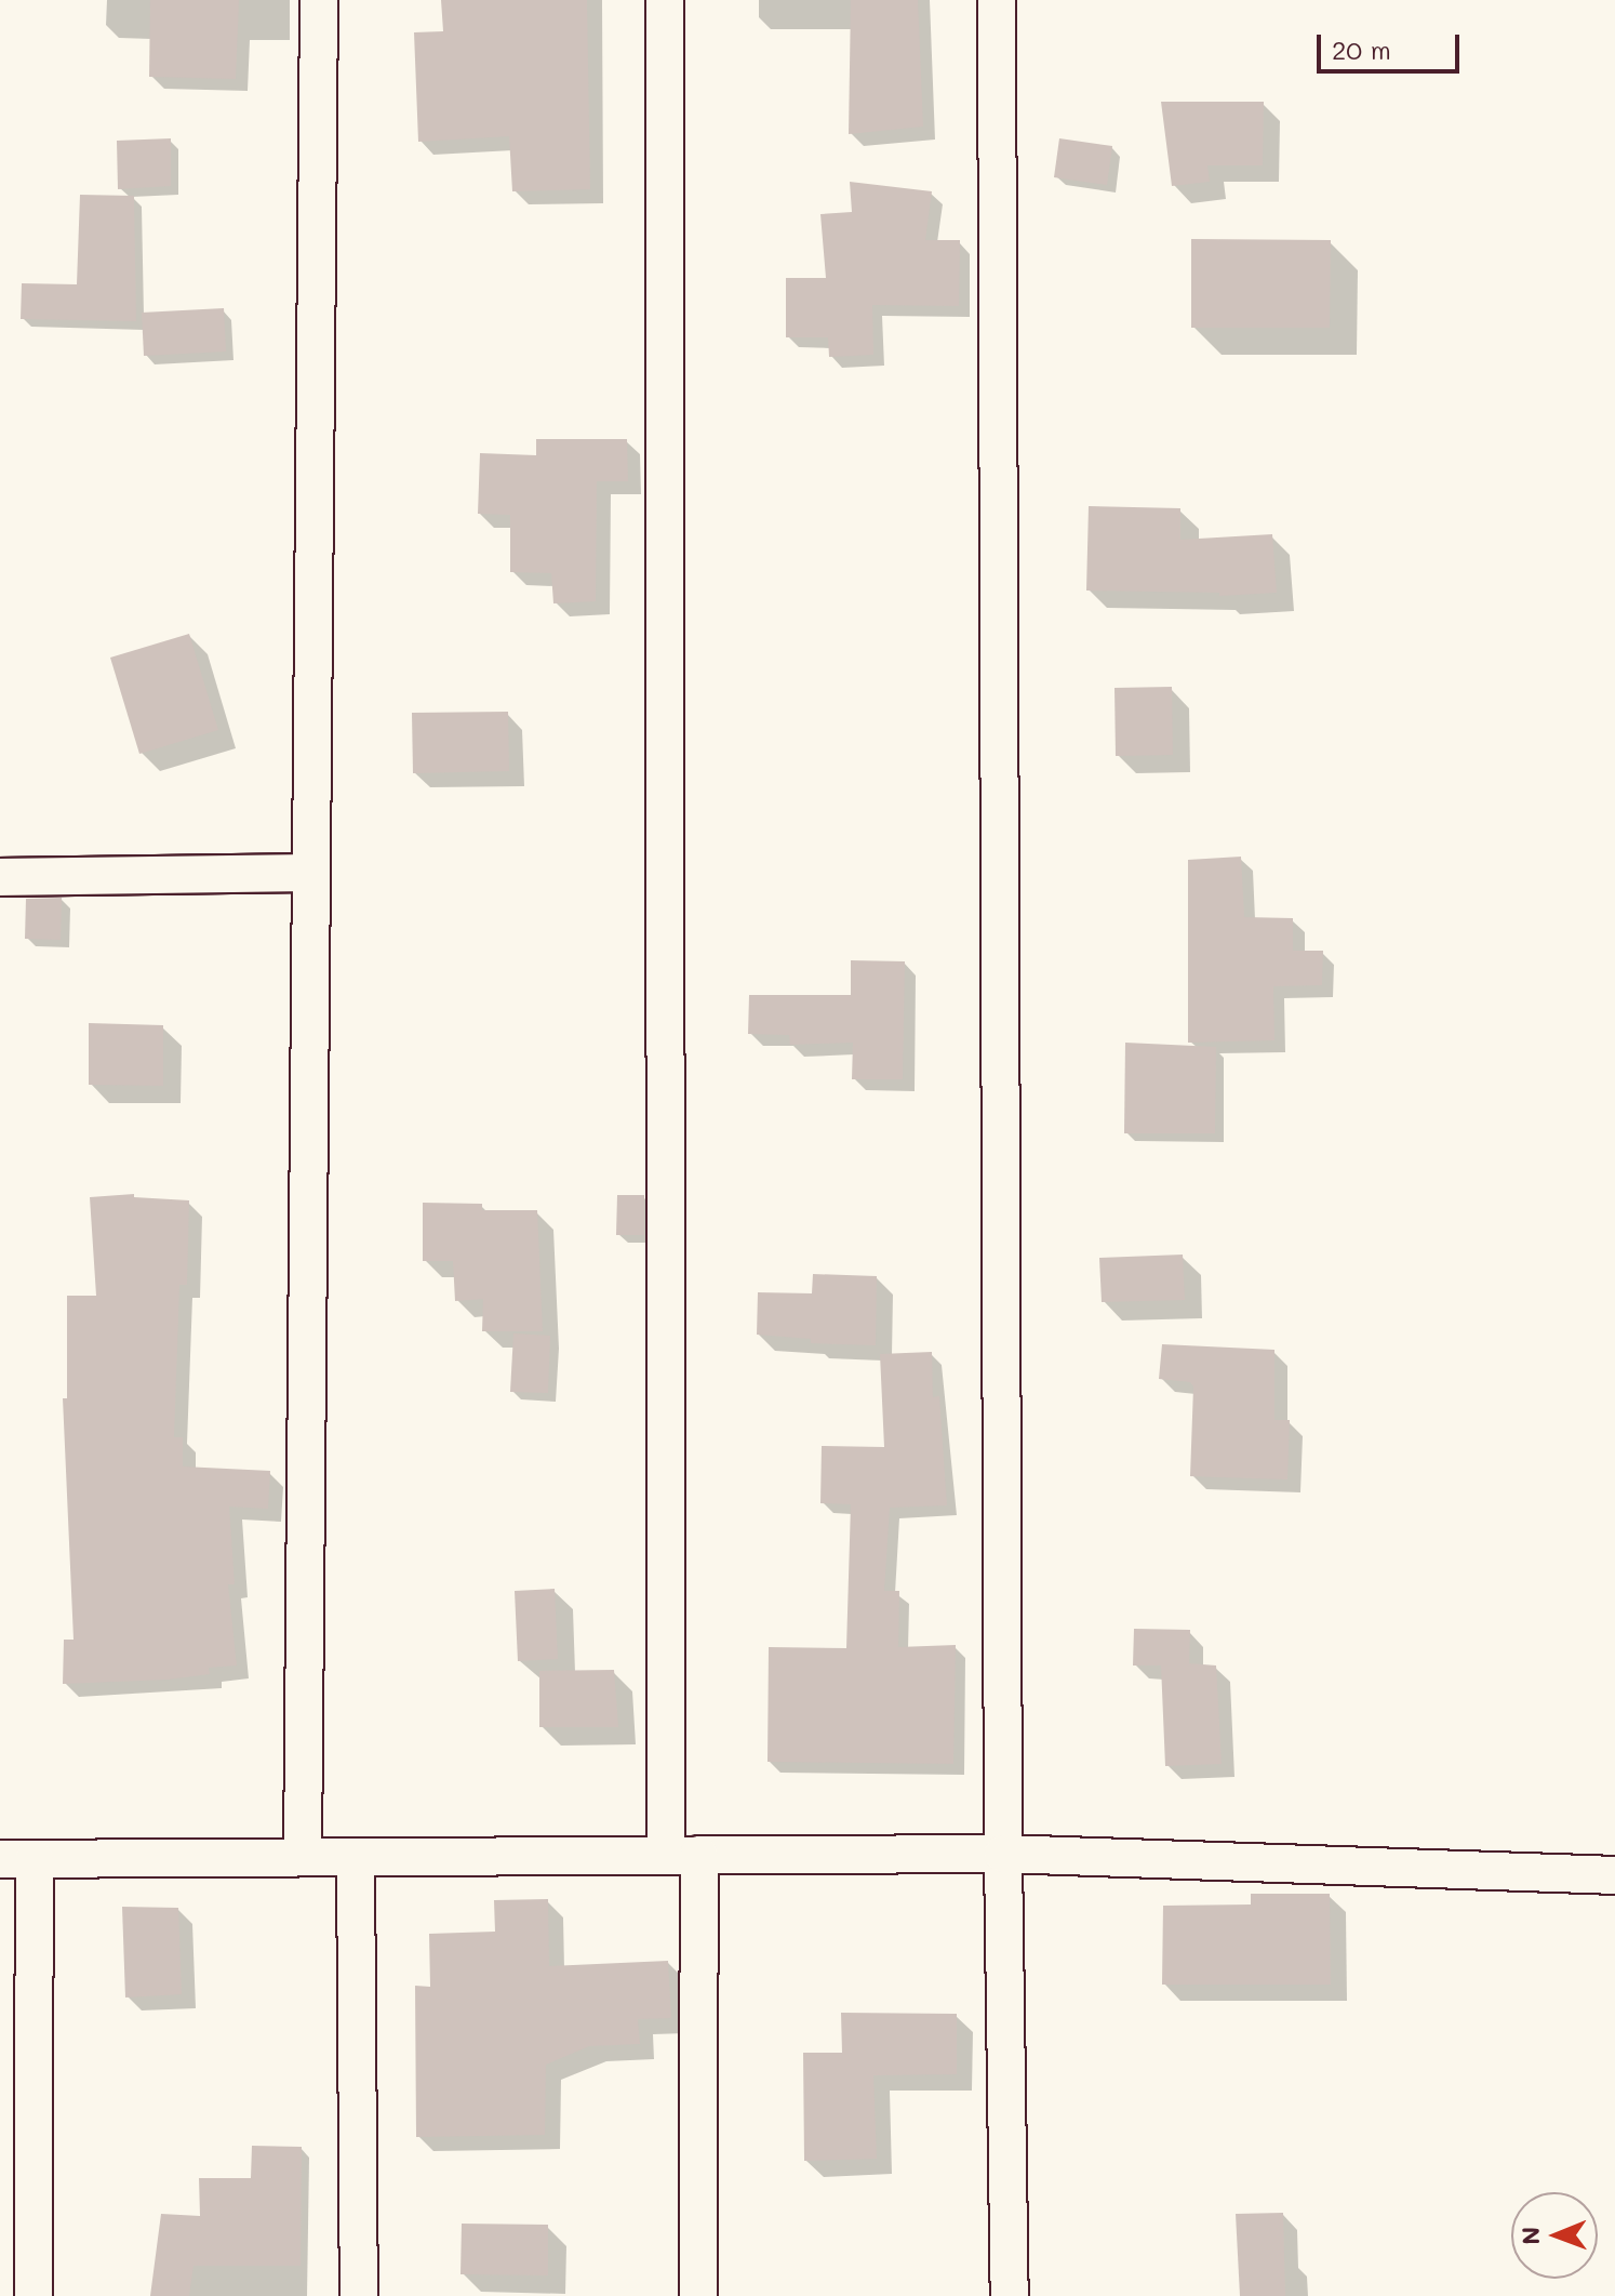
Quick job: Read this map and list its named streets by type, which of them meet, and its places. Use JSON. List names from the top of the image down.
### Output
{
  "scale_bar": "20 m",
  "north": "left"
}
